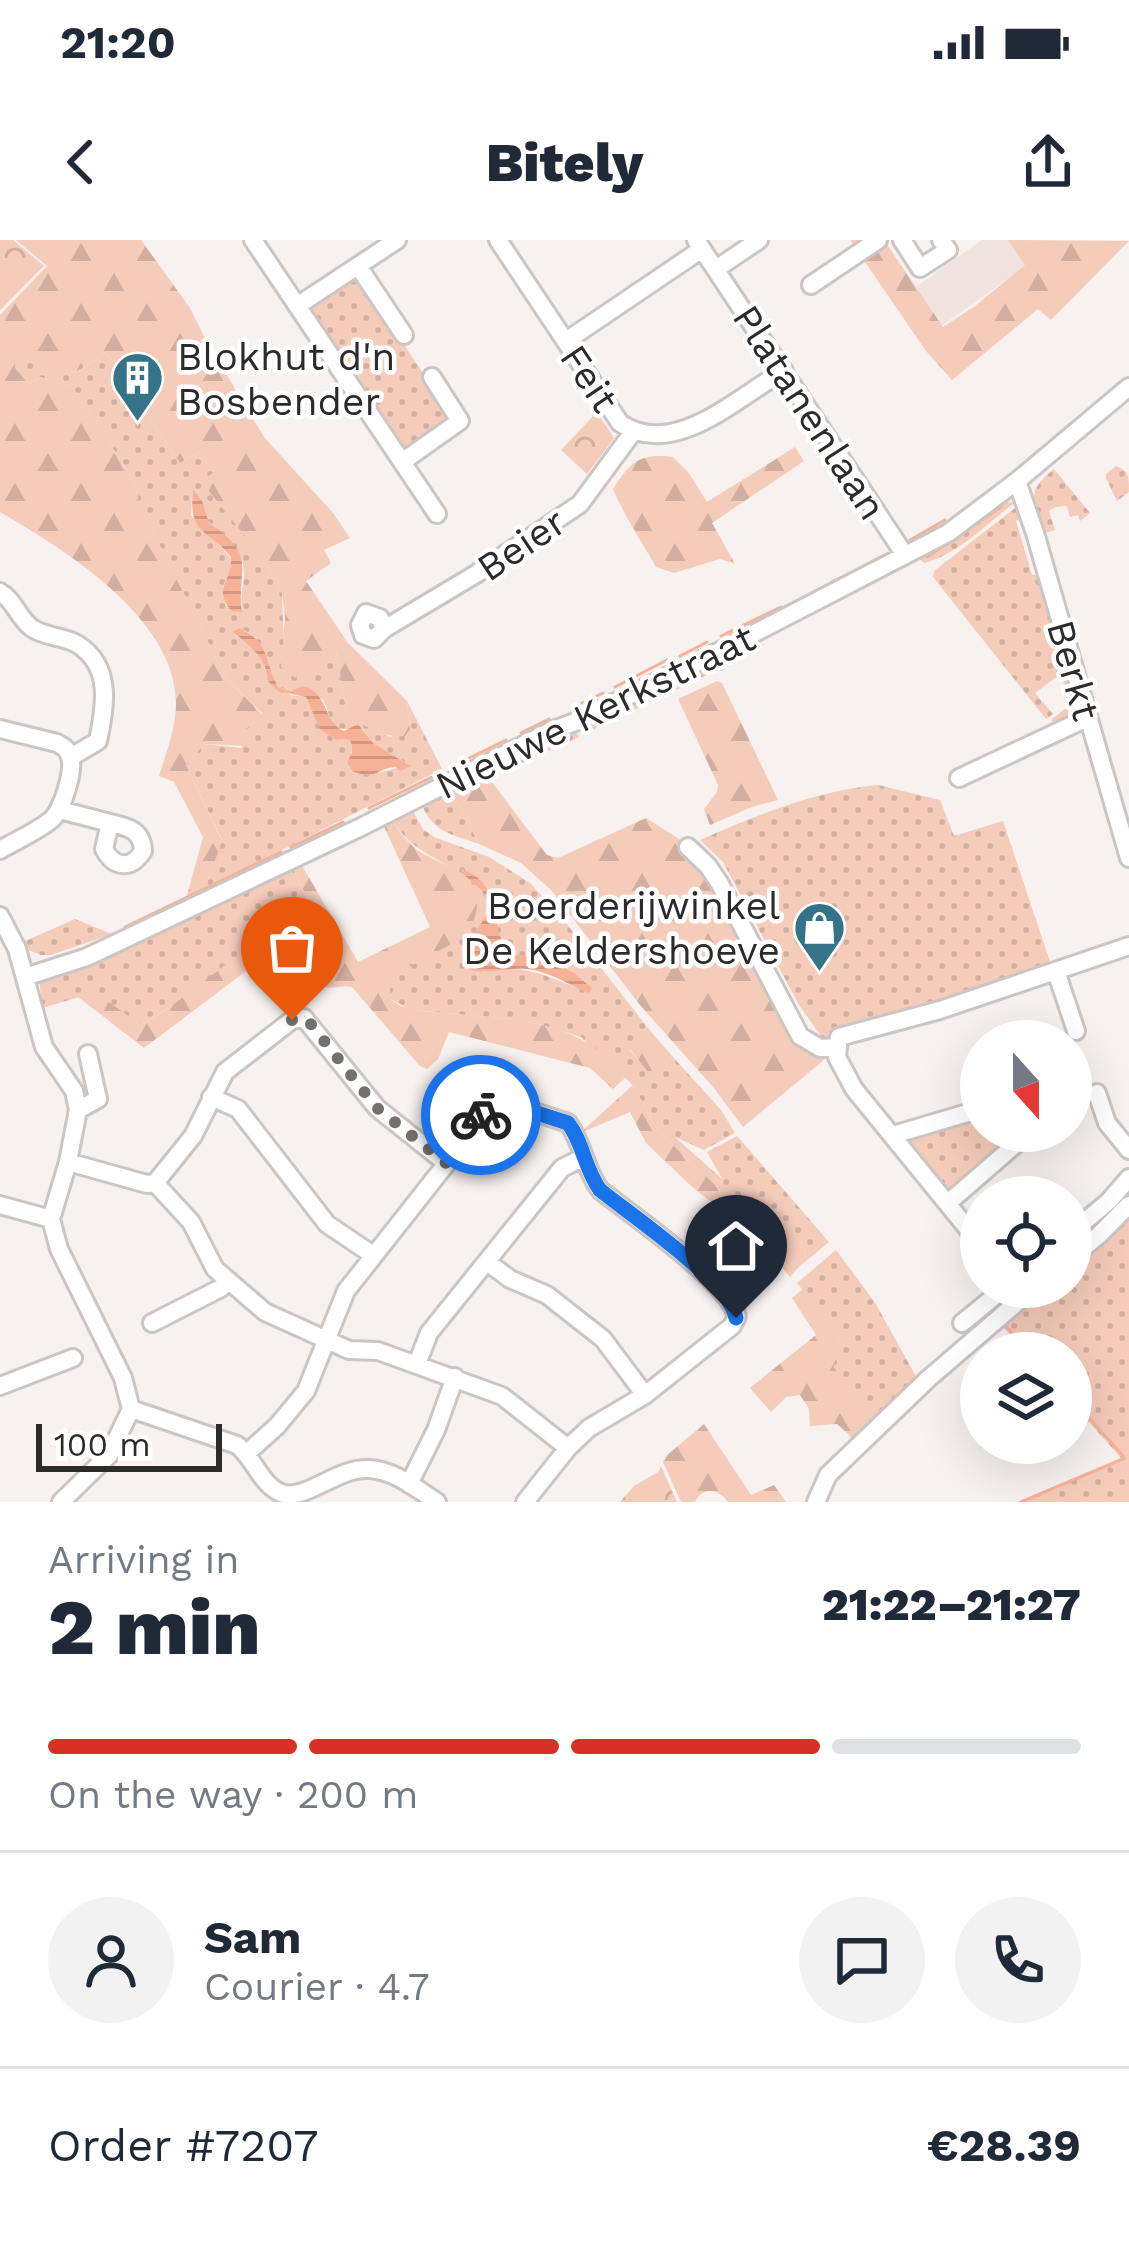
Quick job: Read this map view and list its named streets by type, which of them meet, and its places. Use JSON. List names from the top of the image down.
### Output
{
  "streets": {
    "street": [
      "Feit",
      "Platanenlaan",
      "Beier",
      "Berkt",
      "Nieuwe Kerkstraat"
    ]
  },
  "crossings": [
    ["Feit", "Platanenlaan"],
    ["Feit", "Beier"],
    ["Platanenlaan", "Nieuwe Kerkstraat"],
    ["Berkt", "Nieuwe Kerkstraat"]
  ],
  "places": {
    "building": ["Blokhut d'n Bosbender"],
    "shop": ["Boerderijwinkel De Keldershoeve"]
  },
  "scale_bar": "100 m",
  "north": "bottom",
  "page": {
    "status": "21:20",
    "header": "Bitely",
    "scale": "100 m",
    "heading": ["2 min", "Arriving in", "21:22–21:27"],
    "panel": [
      "Sam",
      "Courier · 4.7",
      "Order #7207",
      "€28.39"
    ],
    "bar": "On the way · 200 m"
  }
}
